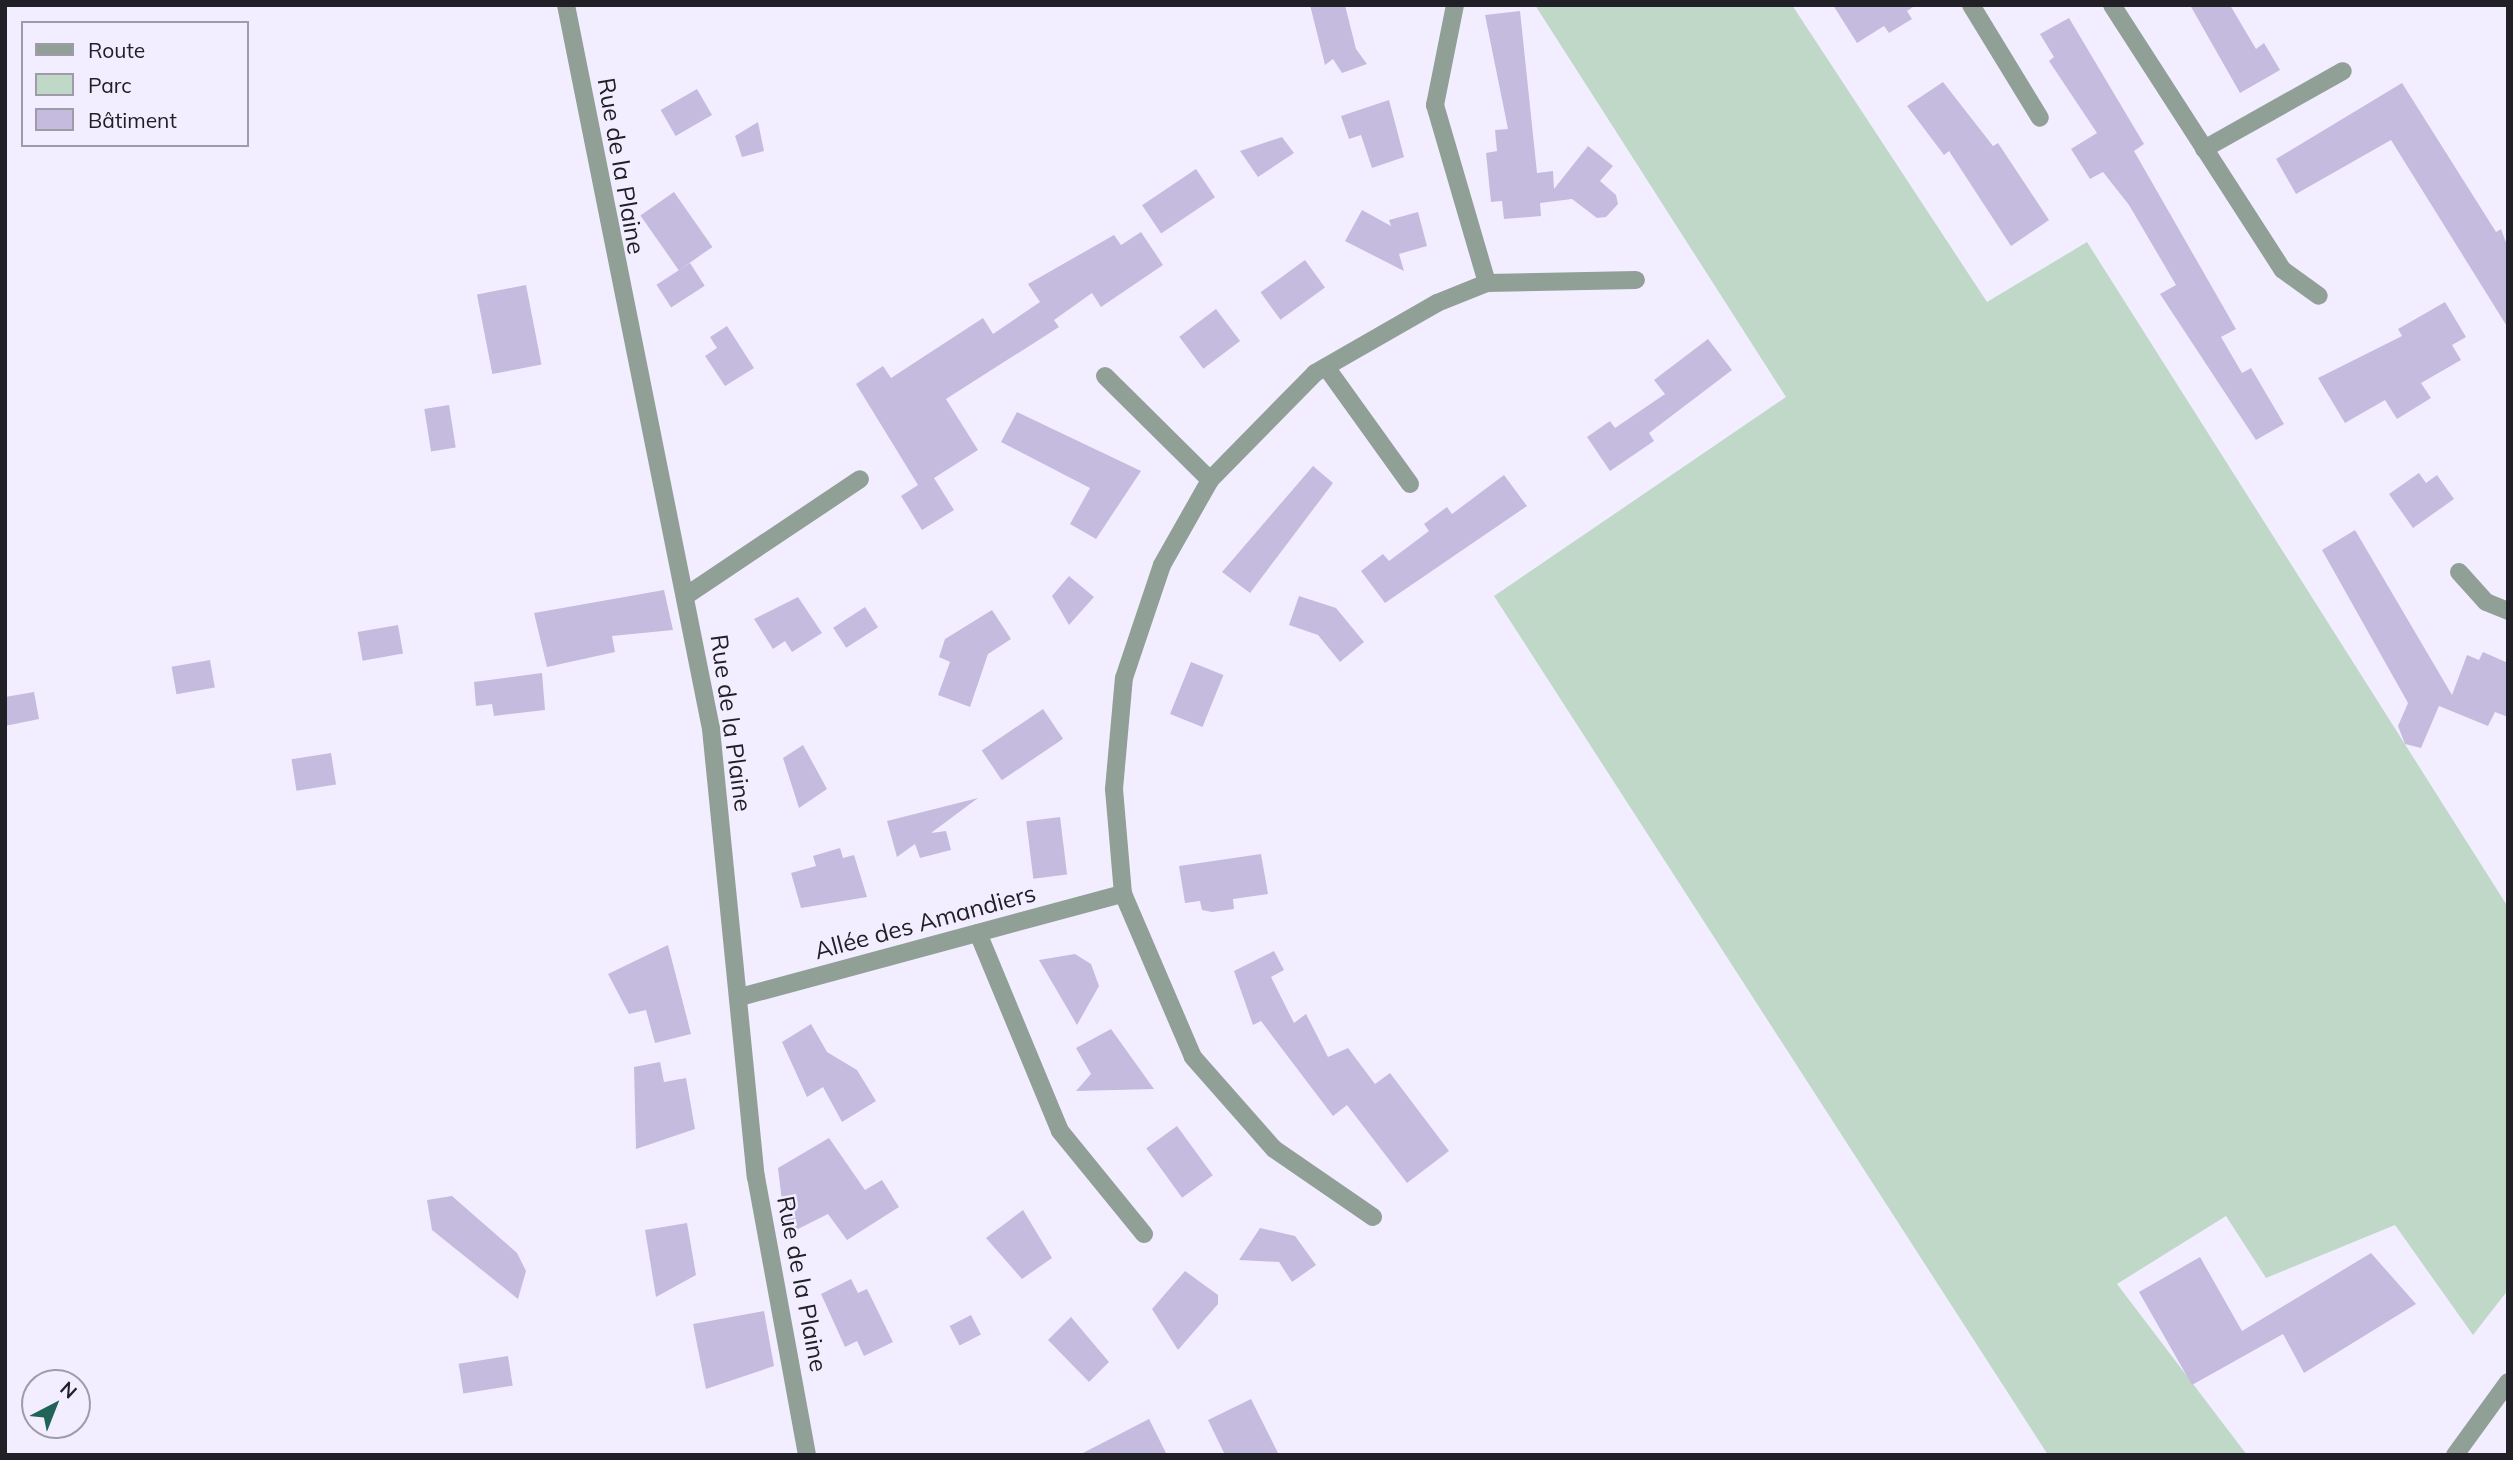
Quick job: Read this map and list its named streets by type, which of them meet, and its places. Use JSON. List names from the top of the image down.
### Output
{
  "streets": {
    "street": ["Rue de la Plaine", "Allée des Amandiers"]
  },
  "crossings": [
    ["Rue de la Plaine", "Allée des Amandiers"]
  ],
  "legend": ["Route", "Parc", "Bâtiment"],
  "north": "top right"
}
